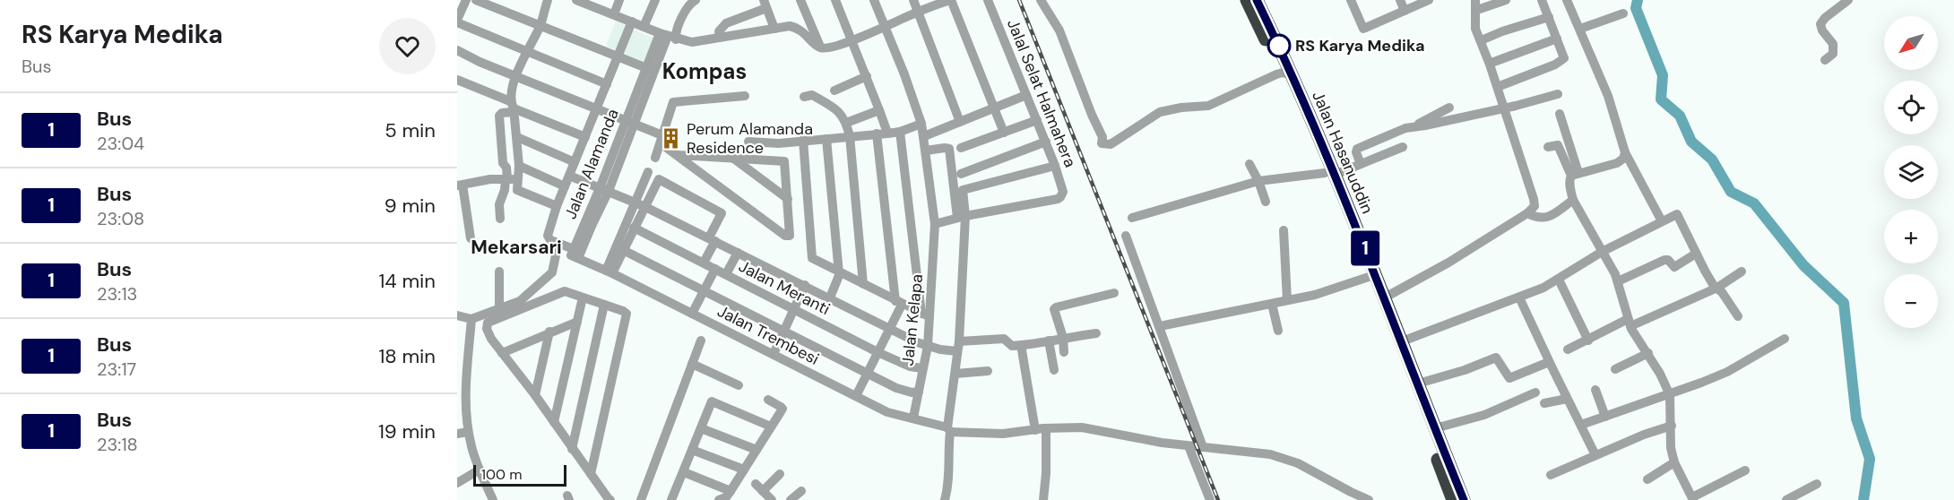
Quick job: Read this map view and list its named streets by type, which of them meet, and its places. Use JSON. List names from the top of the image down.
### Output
{
  "streets": {
    "highway": ["Jalan Hasanuddin"],
    "street": [
      "Jalal Selat Halmahera",
      "Jalan Alamanda",
      "Jalan Meranti",
      "Jalan Kelapa",
      "Jalan Trembesi"
    ]
  },
  "crossings": [
    ["Jalan Alamanda", "Jalan Trembesi"],
    ["Jalan Meranti", "Jalan Kelapa"],
    ["Jalan Kelapa", "Jalan Trembesi"]
  ],
  "districts": ["Kompas", "Mekarsari"],
  "places": {
    "other": ["RS Karya Medika"],
    "building": ["Perum Alamanda Residence"]
  },
  "lines": ["bus line 1"],
  "scale_bar": "100 m",
  "north": "bottom left",
  "page": {
    "heading": ["RS Karya Medika", "Bus"],
    "on_map": "1",
    "map_buttons": ["+", "−"],
    "list": [
      {
        "mark": "1",
        "name": "Bus",
        "note": "23:04",
        "value": "5 min"
      },
      {
        "mark": "1",
        "name": "Bus",
        "note": "23:08",
        "value": "9 min"
      },
      {
        "mark": "1",
        "name": "Bus",
        "note": "23:13",
        "value": "14 min"
      },
      {
        "mark": "1",
        "name": "Bus",
        "note": "23:17",
        "value": "18 min"
      },
      {
        "mark": "1",
        "name": "Bus",
        "note": "23:18",
        "value": "19 min"
      }
    ],
    "scale": "100 m"
  }
}
